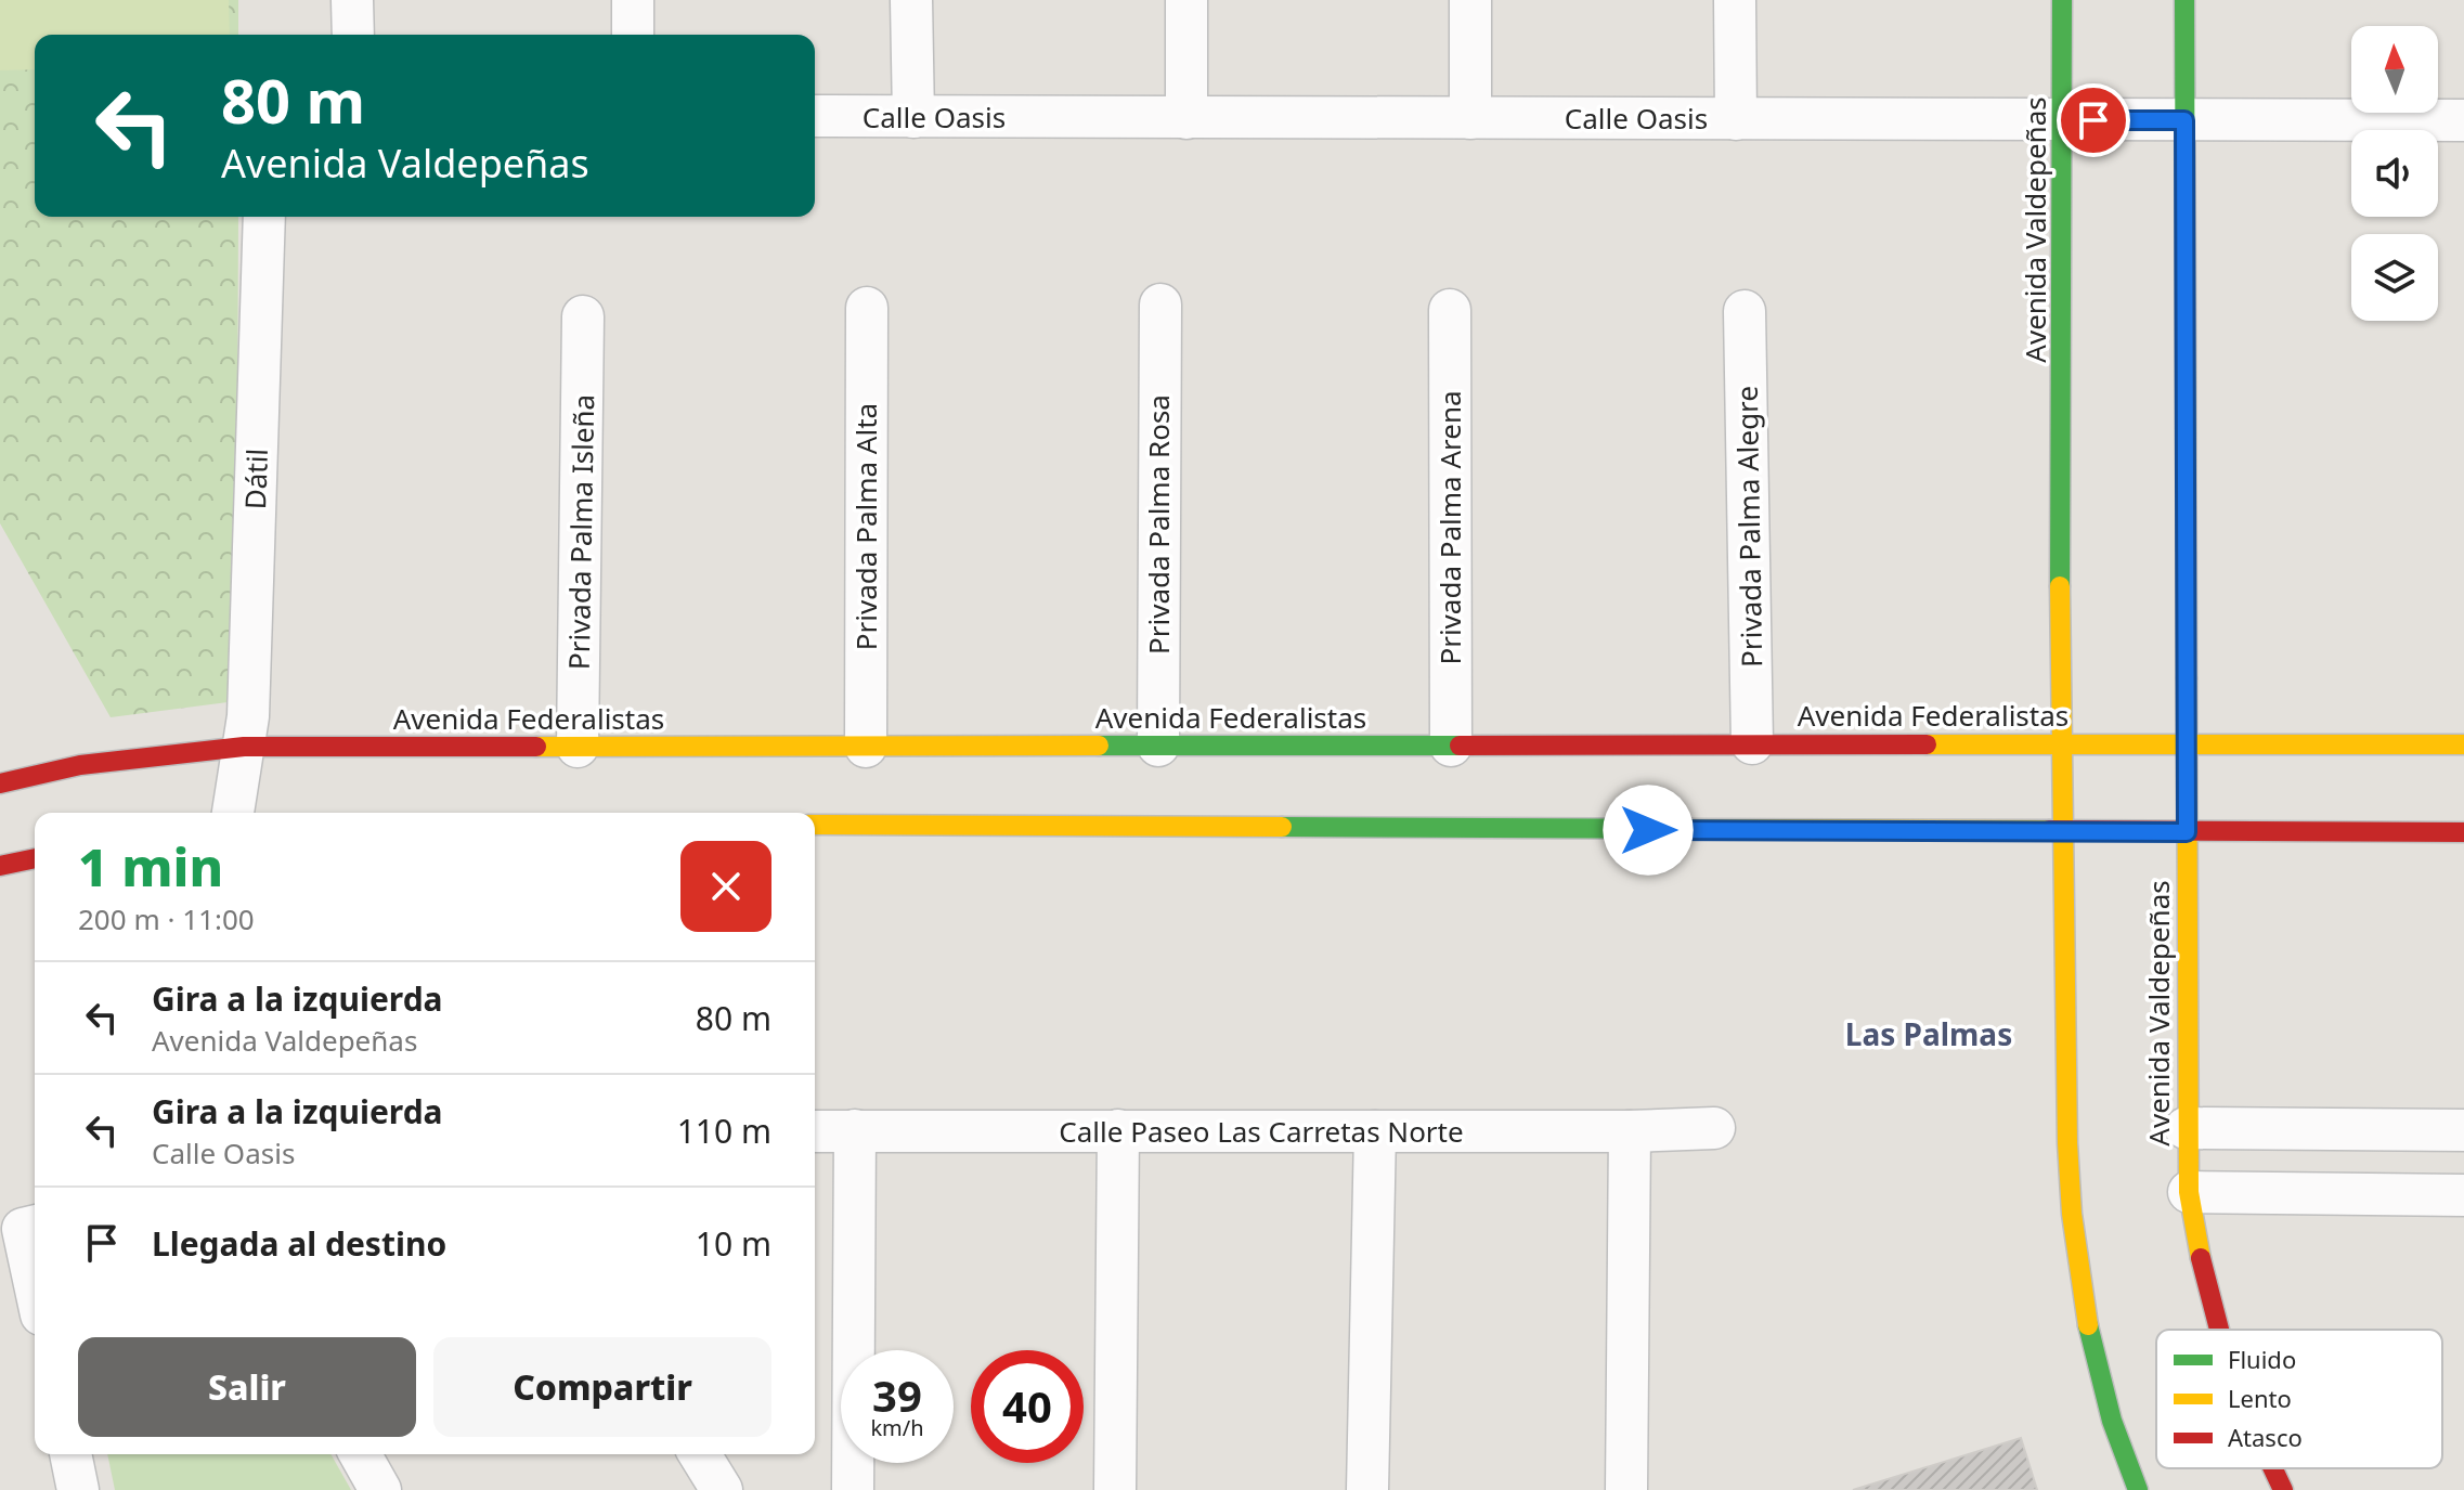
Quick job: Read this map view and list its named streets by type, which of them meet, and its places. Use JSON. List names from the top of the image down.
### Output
{
  "streets": {
    "street": [
      "Calle Oasis",
      "Avenida Valdepeñas",
      "Dátil",
      "Privada Palma Rosa",
      "Privada Palma Alta",
      "Privada Palma Alegre",
      "Privada Palma Arena",
      "Privada Palma Isleña",
      "Avenida Federalistas",
      "Calle Paseo Las Carretas Norte"
    ]
  },
  "crossings": [
    ["Calle Oasis", "Avenida Valdepeñas"],
    ["Avenida Valdepeñas", "Avenida Federalistas"],
    ["Dátil", "Avenida Federalistas"],
    ["Privada Palma Rosa", "Avenida Federalistas"],
    ["Privada Palma Alta", "Avenida Federalistas"],
    ["Privada Palma Alegre", "Avenida Federalistas"],
    ["Privada Palma Arena", "Avenida Federalistas"],
    ["Privada Palma Isleña", "Avenida Federalistas"]
  ],
  "districts": ["Las Palmas"],
  "legend": ["Fluido", "Lento", "Atasco"],
  "north": "top",
  "page": {
    "turn": ["80 m", "Avenida Valdepeñas"],
    "heading": ["1 min", "200 m · 11:00"],
    "list": [
      {
        "name": "Gira a la izquierda",
        "note": "Avenida Valdepeñas",
        "value": "80 m"
      },
      {
        "name": "Gira a la izquierda",
        "note": "Calle Oasis",
        "value": "110 m"
      },
      {
        "name": "Llegada al destino",
        "value": "10 m"
      }
    ],
    "buttons": ["Salir", "Compartir"],
    "speed": "39 km/h",
    "limit": "40"
  }
}
